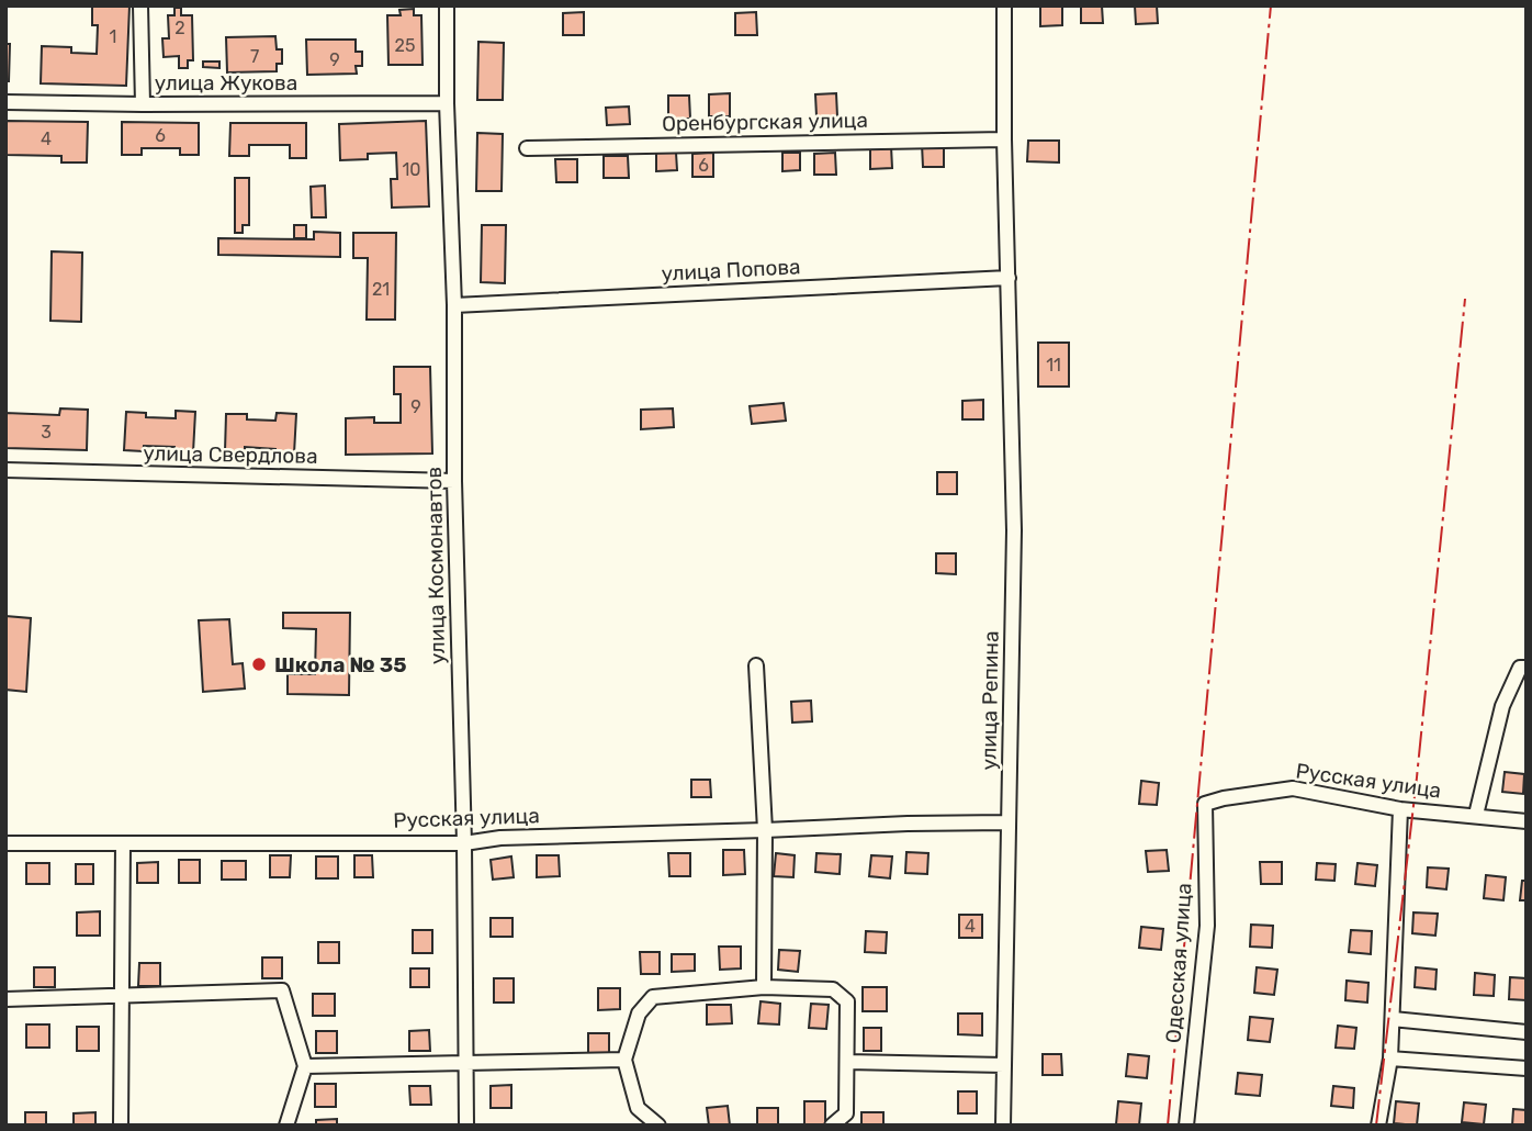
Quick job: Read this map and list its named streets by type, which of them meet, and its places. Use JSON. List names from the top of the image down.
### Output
{
  "streets": {
    "street": [
      "улица Жукова",
      "Оренбургская улица",
      "улица Попова",
      "улица Свердлова",
      "улица Космонавтов",
      "улица Репина",
      "Русская улица",
      "Одесская улица"
    ]
  },
  "crossings": [
    ["улица Жукова", "улица Космонавтов"],
    ["Оренбургская улица", "улица Репина"],
    ["улица Попова", "улица Космонавтов"],
    ["улица Попова", "улица Репина"],
    ["улица Свердлова", "улица Космонавтов"],
    ["улица Космонавтов", "Русская улица"],
    ["улица Репина", "Русская улица"],
    ["Русская улица", "Одесская улица"]
  ],
  "places": ["Школа № 35"],
  "house_numbers": [
    "2",
    "1",
    "25",
    "7",
    "9",
    "6",
    "4",
    "6",
    "10",
    "21",
    "11",
    "9",
    "3",
    "4"
  ]
}
